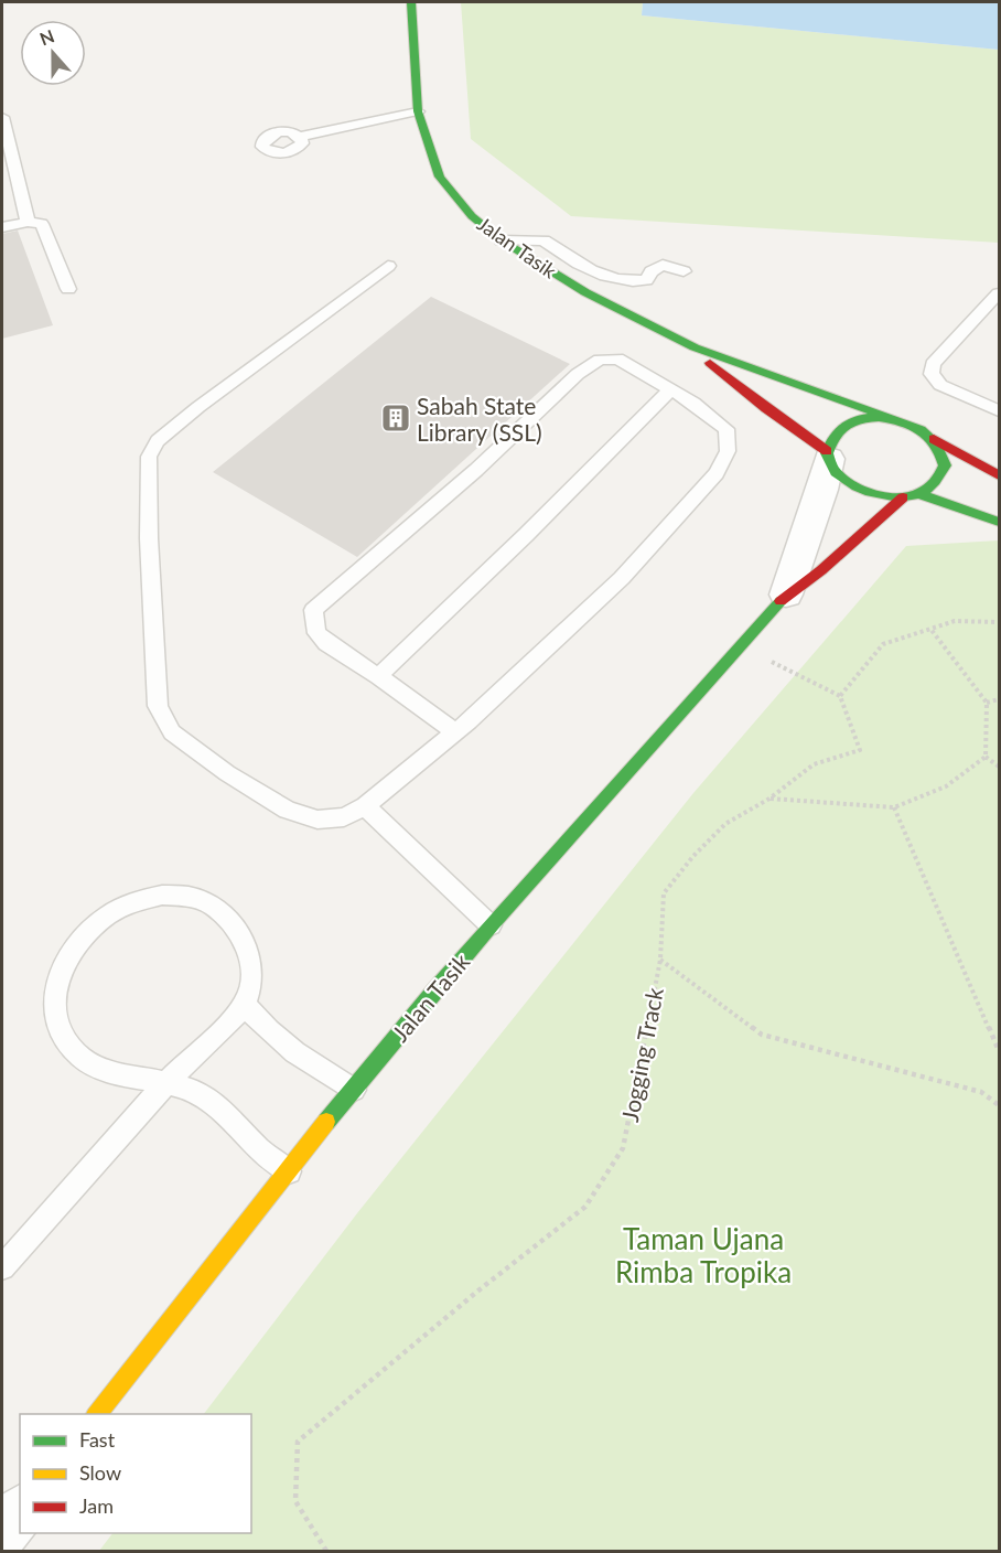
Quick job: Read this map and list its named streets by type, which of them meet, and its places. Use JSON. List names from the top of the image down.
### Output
{
  "streets": {
    "street": ["Jalan Tasik"],
    "path": ["Jogging Track"]
  },
  "parks": ["Taman Ujana Rimba Tropika"],
  "places": {
    "building": ["Sabah State Library (SSL)"]
  },
  "legend": ["Fast", "Slow", "Jam"],
  "north": "top"
}
